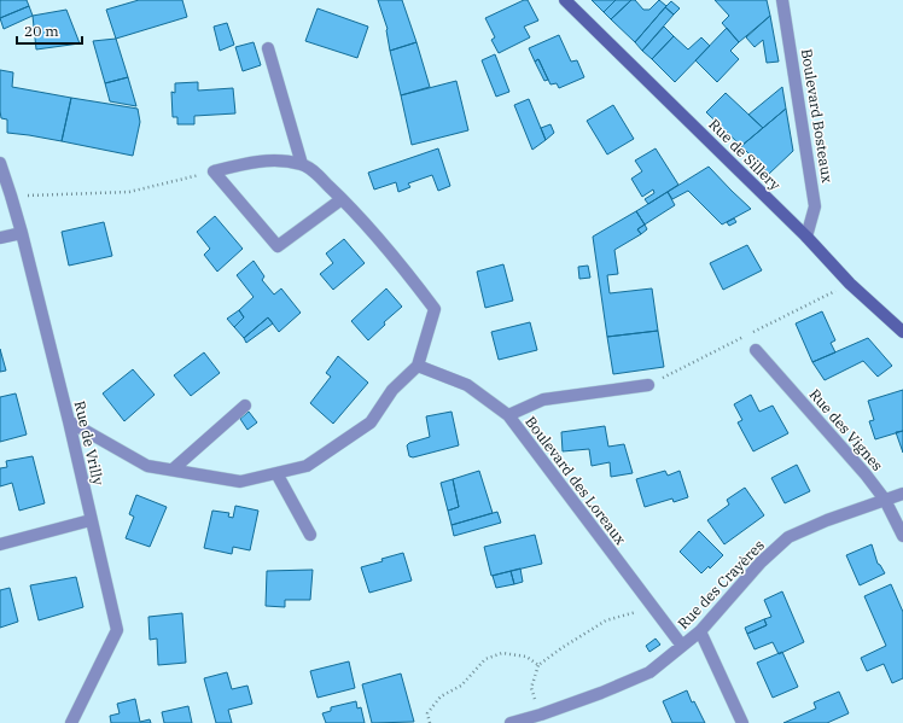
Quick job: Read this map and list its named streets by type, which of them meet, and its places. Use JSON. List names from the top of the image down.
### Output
{
  "streets": {
    "street": [
      "Boulevard Bosteaux",
      "Rue de Sillery",
      "Rue des Vignes",
      "Rue de Vrilly",
      "Boulevard des Loreaux",
      "Rue des Crayères"
    ]
  },
  "crossings": [
    ["Boulevard Bosteaux", "Rue de Sillery"],
    ["Rue des Vignes", "Rue des Crayères"],
    ["Boulevard des Loreaux", "Rue des Crayères"]
  ],
  "scale_bar": "20 m"
}
